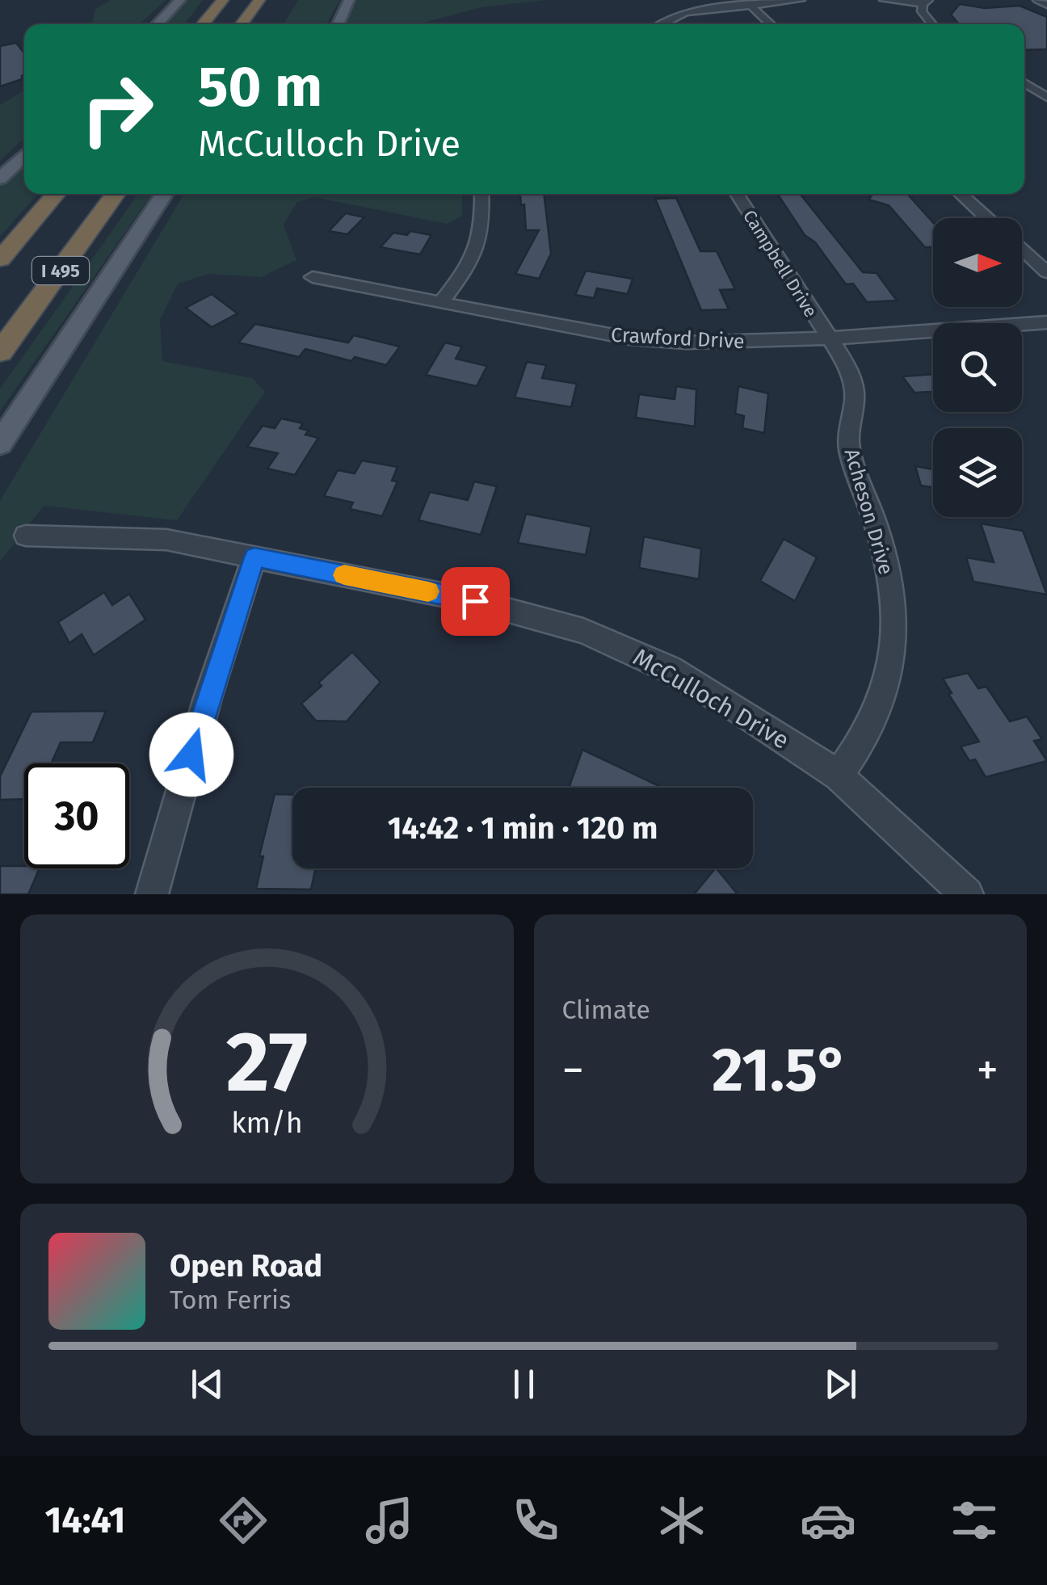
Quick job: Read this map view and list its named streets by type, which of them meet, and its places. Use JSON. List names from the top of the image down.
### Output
{
  "streets": {
    "highway": ["I 495"],
    "street": [
      "Campbell Drive",
      "Crawford Drive",
      "Acheson Drive",
      "McCulloch Drive"
    ]
  },
  "crossings": [
    ["Campbell Drive", "Crawford Drive"],
    ["Campbell Drive", "Acheson Drive"],
    ["Crawford Drive", "Acheson Drive"],
    ["Acheson Drive", "McCulloch Drive"]
  ],
  "north": "right",
  "page": {
    "turn": ["50 m", "McCulloch Drive"],
    "limit": "30",
    "trip": "14:42 · 1 min · 120 m",
    "tile": "Climate",
    "heat": ["−", "21.5°", "+"],
    "song": ["Open Road", "Tom Ferris"],
    "tabs": "14:41",
    "gauge": ["27", "km/h"]
  }
}
